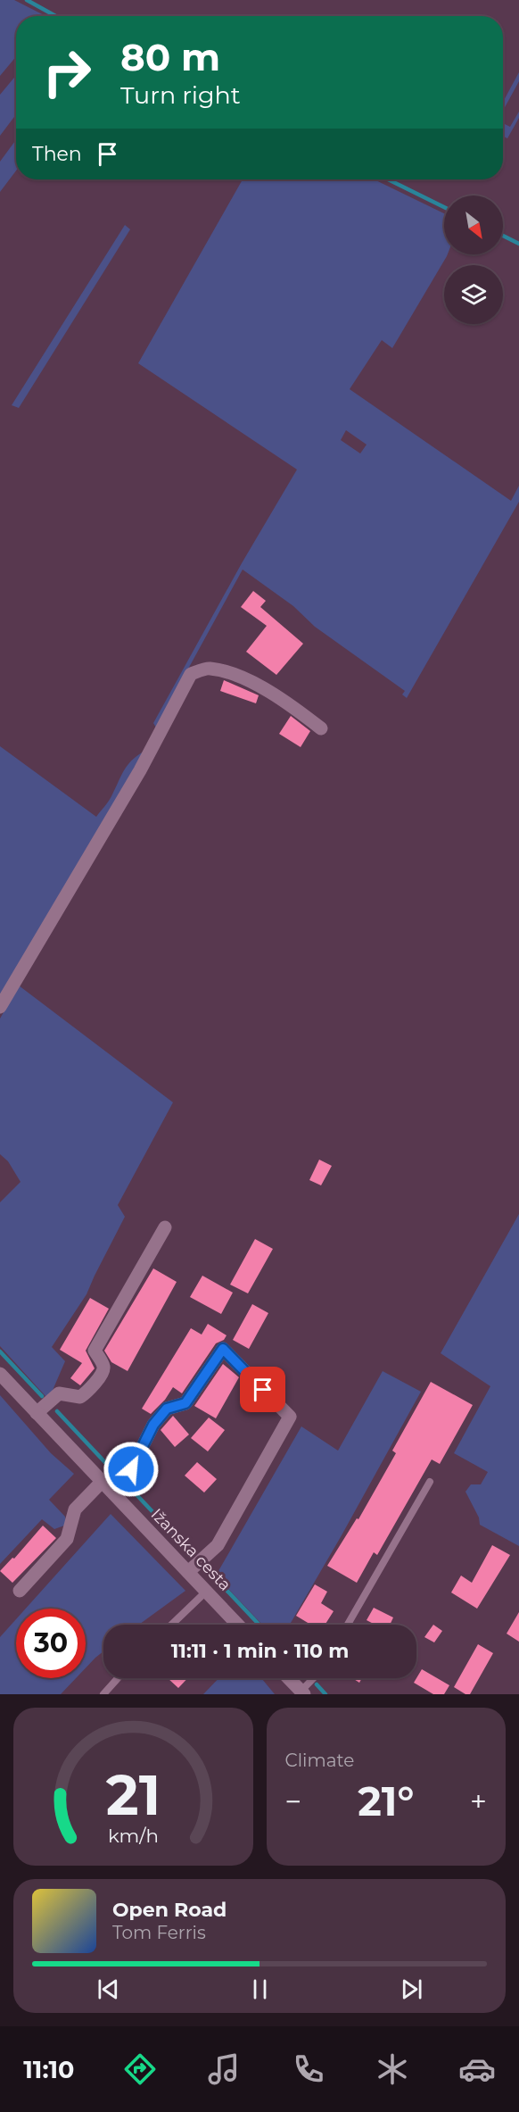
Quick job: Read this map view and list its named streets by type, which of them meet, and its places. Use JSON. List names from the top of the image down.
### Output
{
  "streets": {
    "street": ["Ižanska cesta"]
  },
  "north": "bottom right",
  "page": {
    "turn": ["80 m", "Turn right"],
    "then": "Then",
    "limit": "30",
    "trip": "11:11 · 1 min · 110 m",
    "tile": "Climate",
    "heat": ["−", "21°", "+"],
    "song": ["Open Road", "Tom Ferris"],
    "tabs": "11:10",
    "gauge": ["21", "km/h"]
  }
}
